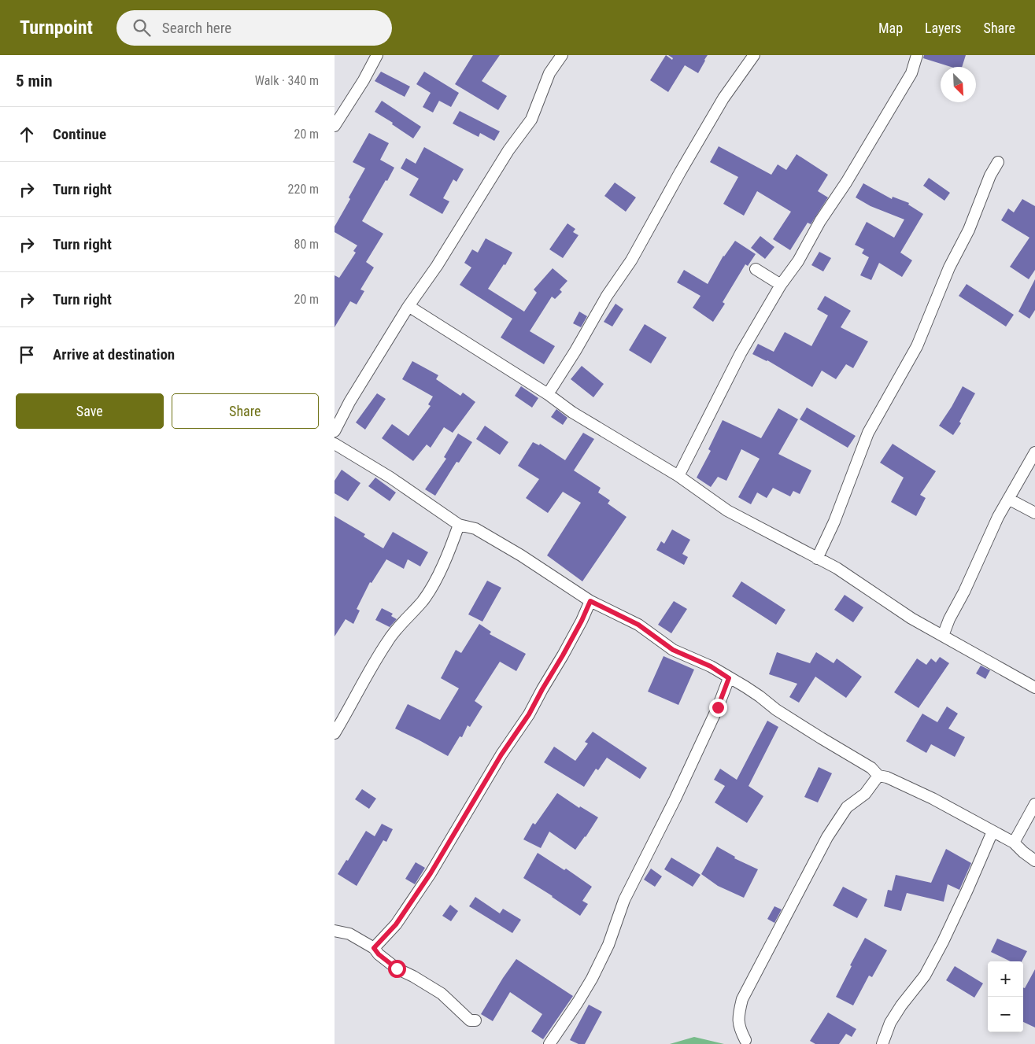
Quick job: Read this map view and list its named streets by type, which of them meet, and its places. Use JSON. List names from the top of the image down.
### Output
{
  "north": "bottom right",
  "page": {
    "header": "Turnpoint",
    "search": "Search here",
    "nav": ["Map", "Layers", "Share"],
    "heading": ["5 min", "Walk · 340 m"],
    "list": [
      ["Continue", "20 m"],
      ["Turn right", "220 m"],
      ["Turn right", "80 m"],
      ["Turn right", "20 m"],
      "Arrive at destination"
    ],
    "buttons": ["Save", "Share"],
    "map_buttons": ["+", "−"]
  }
}
